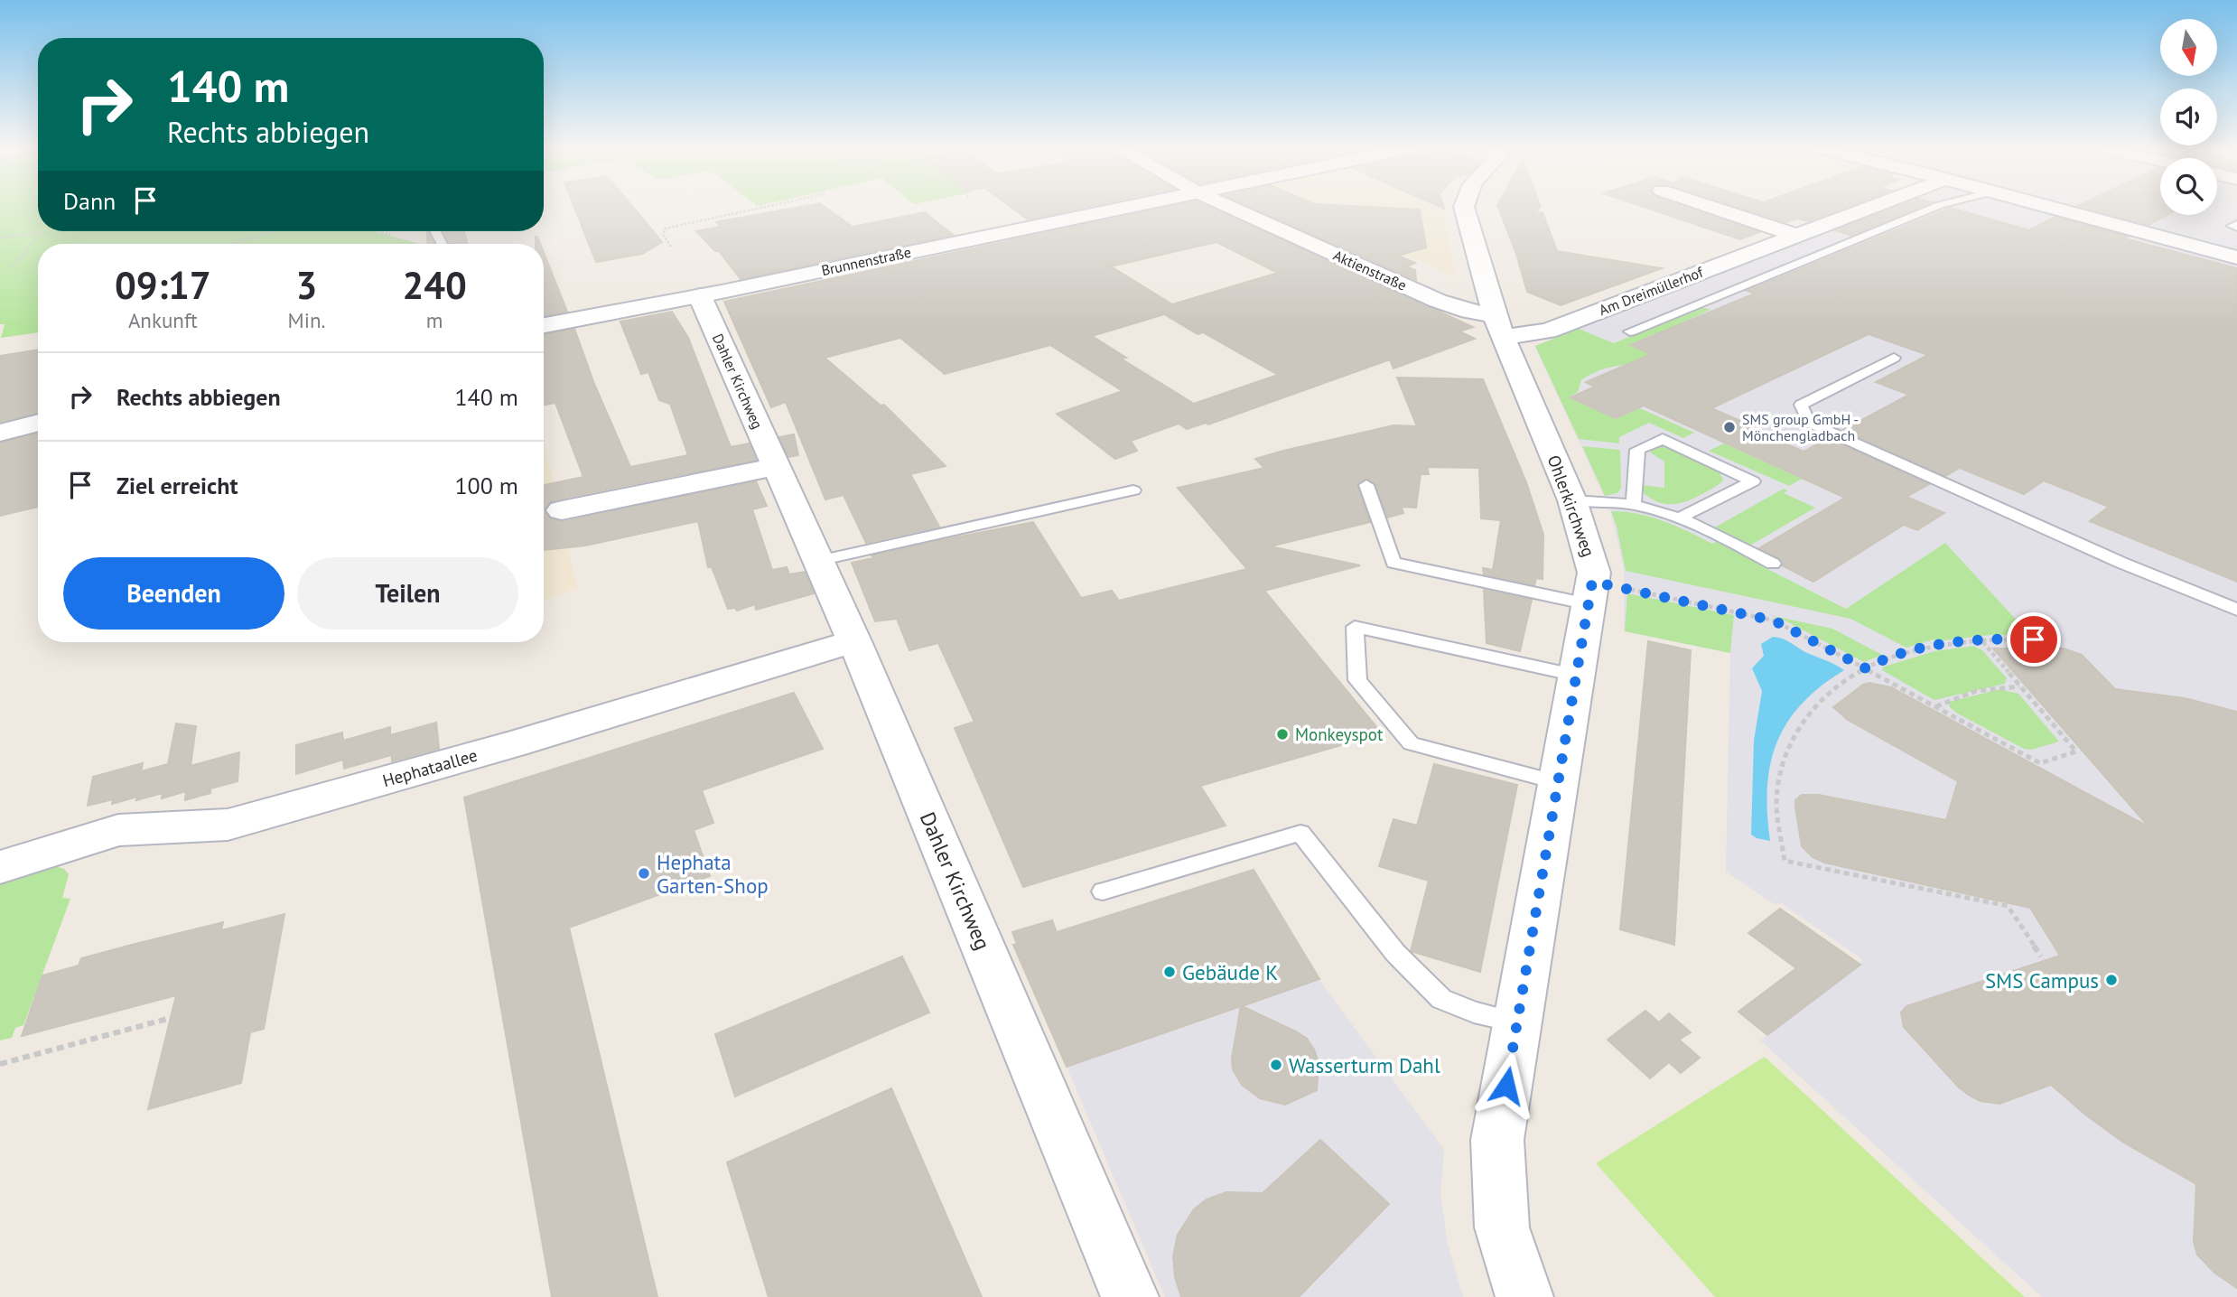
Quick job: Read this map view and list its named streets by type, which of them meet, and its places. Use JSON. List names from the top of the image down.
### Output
{
  "streets": {
    "street": [
      "Brunnenstraße",
      "Aktienstraße",
      "Am Dreimüllerhof",
      "Dahler Kirchweg",
      "Ohlerkirchweg",
      "Hephataallee"
    ]
  },
  "crossings": [
    ["Brunnenstraße", "Dahler Kirchweg"],
    ["Aktienstraße", "Am Dreimüllerhof"],
    ["Aktienstraße", "Ohlerkirchweg"],
    ["Am Dreimüllerhof", "Ohlerkirchweg"],
    ["Dahler Kirchweg", "Hephataallee"]
  ],
  "places": [
    "SMS group GmbH - Mönchengladbach",
    "Monkeyspot",
    "Hephata Garten-Shop",
    "Gebäude K",
    "SMS Campus",
    "Wasserturm Dahl"
  ],
  "north": "bottom",
  "page": {
    "turn": ["140 m", "Rechts abbiegen"],
    "then": "Dann",
    "eta": [
      "09:17",
      "Ankunft",
      "3",
      "Min.",
      "240",
      "m"
    ],
    "list": [
      {
        "name": "Rechts abbiegen",
        "value": "140 m"
      },
      {
        "name": "Ziel erreicht",
        "value": "100 m"
      }
    ],
    "buttons": ["Beenden", "Teilen"]
  }
}
